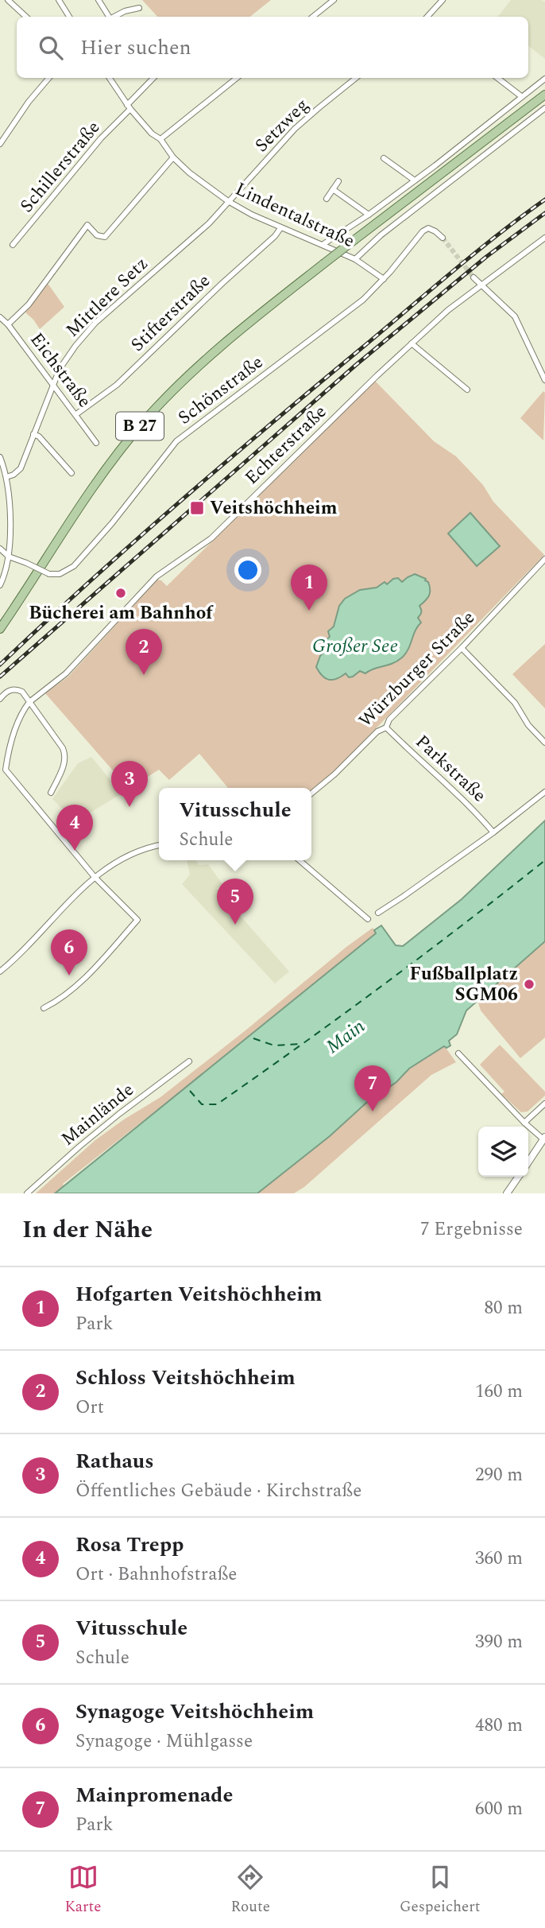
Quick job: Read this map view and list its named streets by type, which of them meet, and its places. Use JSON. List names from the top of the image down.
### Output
{
  "streets": {
    "main road": ["B 27"],
    "street": [
      "Setzweg",
      "Schillerstraße",
      "Lindentalstraße",
      "Mittlere Setz",
      "Stifterstraße",
      "Eichstraße",
      "Schönstraße",
      "Echterstraße",
      "Würzburger Straße",
      "Parkstraße",
      "Mainlände"
    ]
  },
  "crossings": [
    ["Setzweg", "Lindentalstraße"],
    ["Setzweg", "Mittlere Setz"],
    ["Schillerstraße", "Lindentalstraße"],
    ["Lindentalstraße", "Mittlere Setz"],
    ["Lindentalstraße", "Stifterstraße"],
    ["Mittlere Setz", "Eichstraße"],
    ["Stifterstraße", "Eichstraße"],
    ["Würzburger Straße", "Parkstraße"]
  ],
  "water": ["Großer See", "Main"],
  "places": {
    "transit": ["Veitshöchheim"],
    "other": ["Bücherei am Bahnhof", "Fußballplatz SGM06"]
  },
  "page": {
    "search": "Hier suchen",
    "pins": [
      "1",
      "2",
      "3",
      "4",
      "5",
      "6",
      "7"
    ],
    "popup": ["Vitusschule", "Schule"],
    "heading": ["In der Nähe", "7 Ergebnisse"],
    "list": [
      {
        "mark": "1",
        "name": "Hofgarten Veitshöchheim",
        "note": "Park",
        "value": "80 m"
      },
      {
        "mark": "2",
        "name": "Schloss Veitshöchheim",
        "note": "Ort",
        "value": "160 m"
      },
      {
        "mark": "3",
        "name": "Rathaus",
        "note": "Öffentliches Gebäude · Kirchstraße",
        "value": "290 m"
      },
      {
        "mark": "4",
        "name": "Rosa Trepp",
        "note": "Ort · Bahnhofstraße",
        "value": "360 m"
      },
      {
        "mark": "5",
        "name": "Vitusschule",
        "note": "Schule",
        "value": "390 m"
      },
      {
        "mark": "6",
        "name": "Synagoge Veitshöchheim",
        "note": "Synagoge · Mühlgasse",
        "value": "480 m"
      },
      {
        "mark": "7",
        "name": "Mainpromenade",
        "note": "Park",
        "value": "600 m"
      }
    ],
    "nav": ["Karte", "Route", "Gespeichert"]
  }
}
